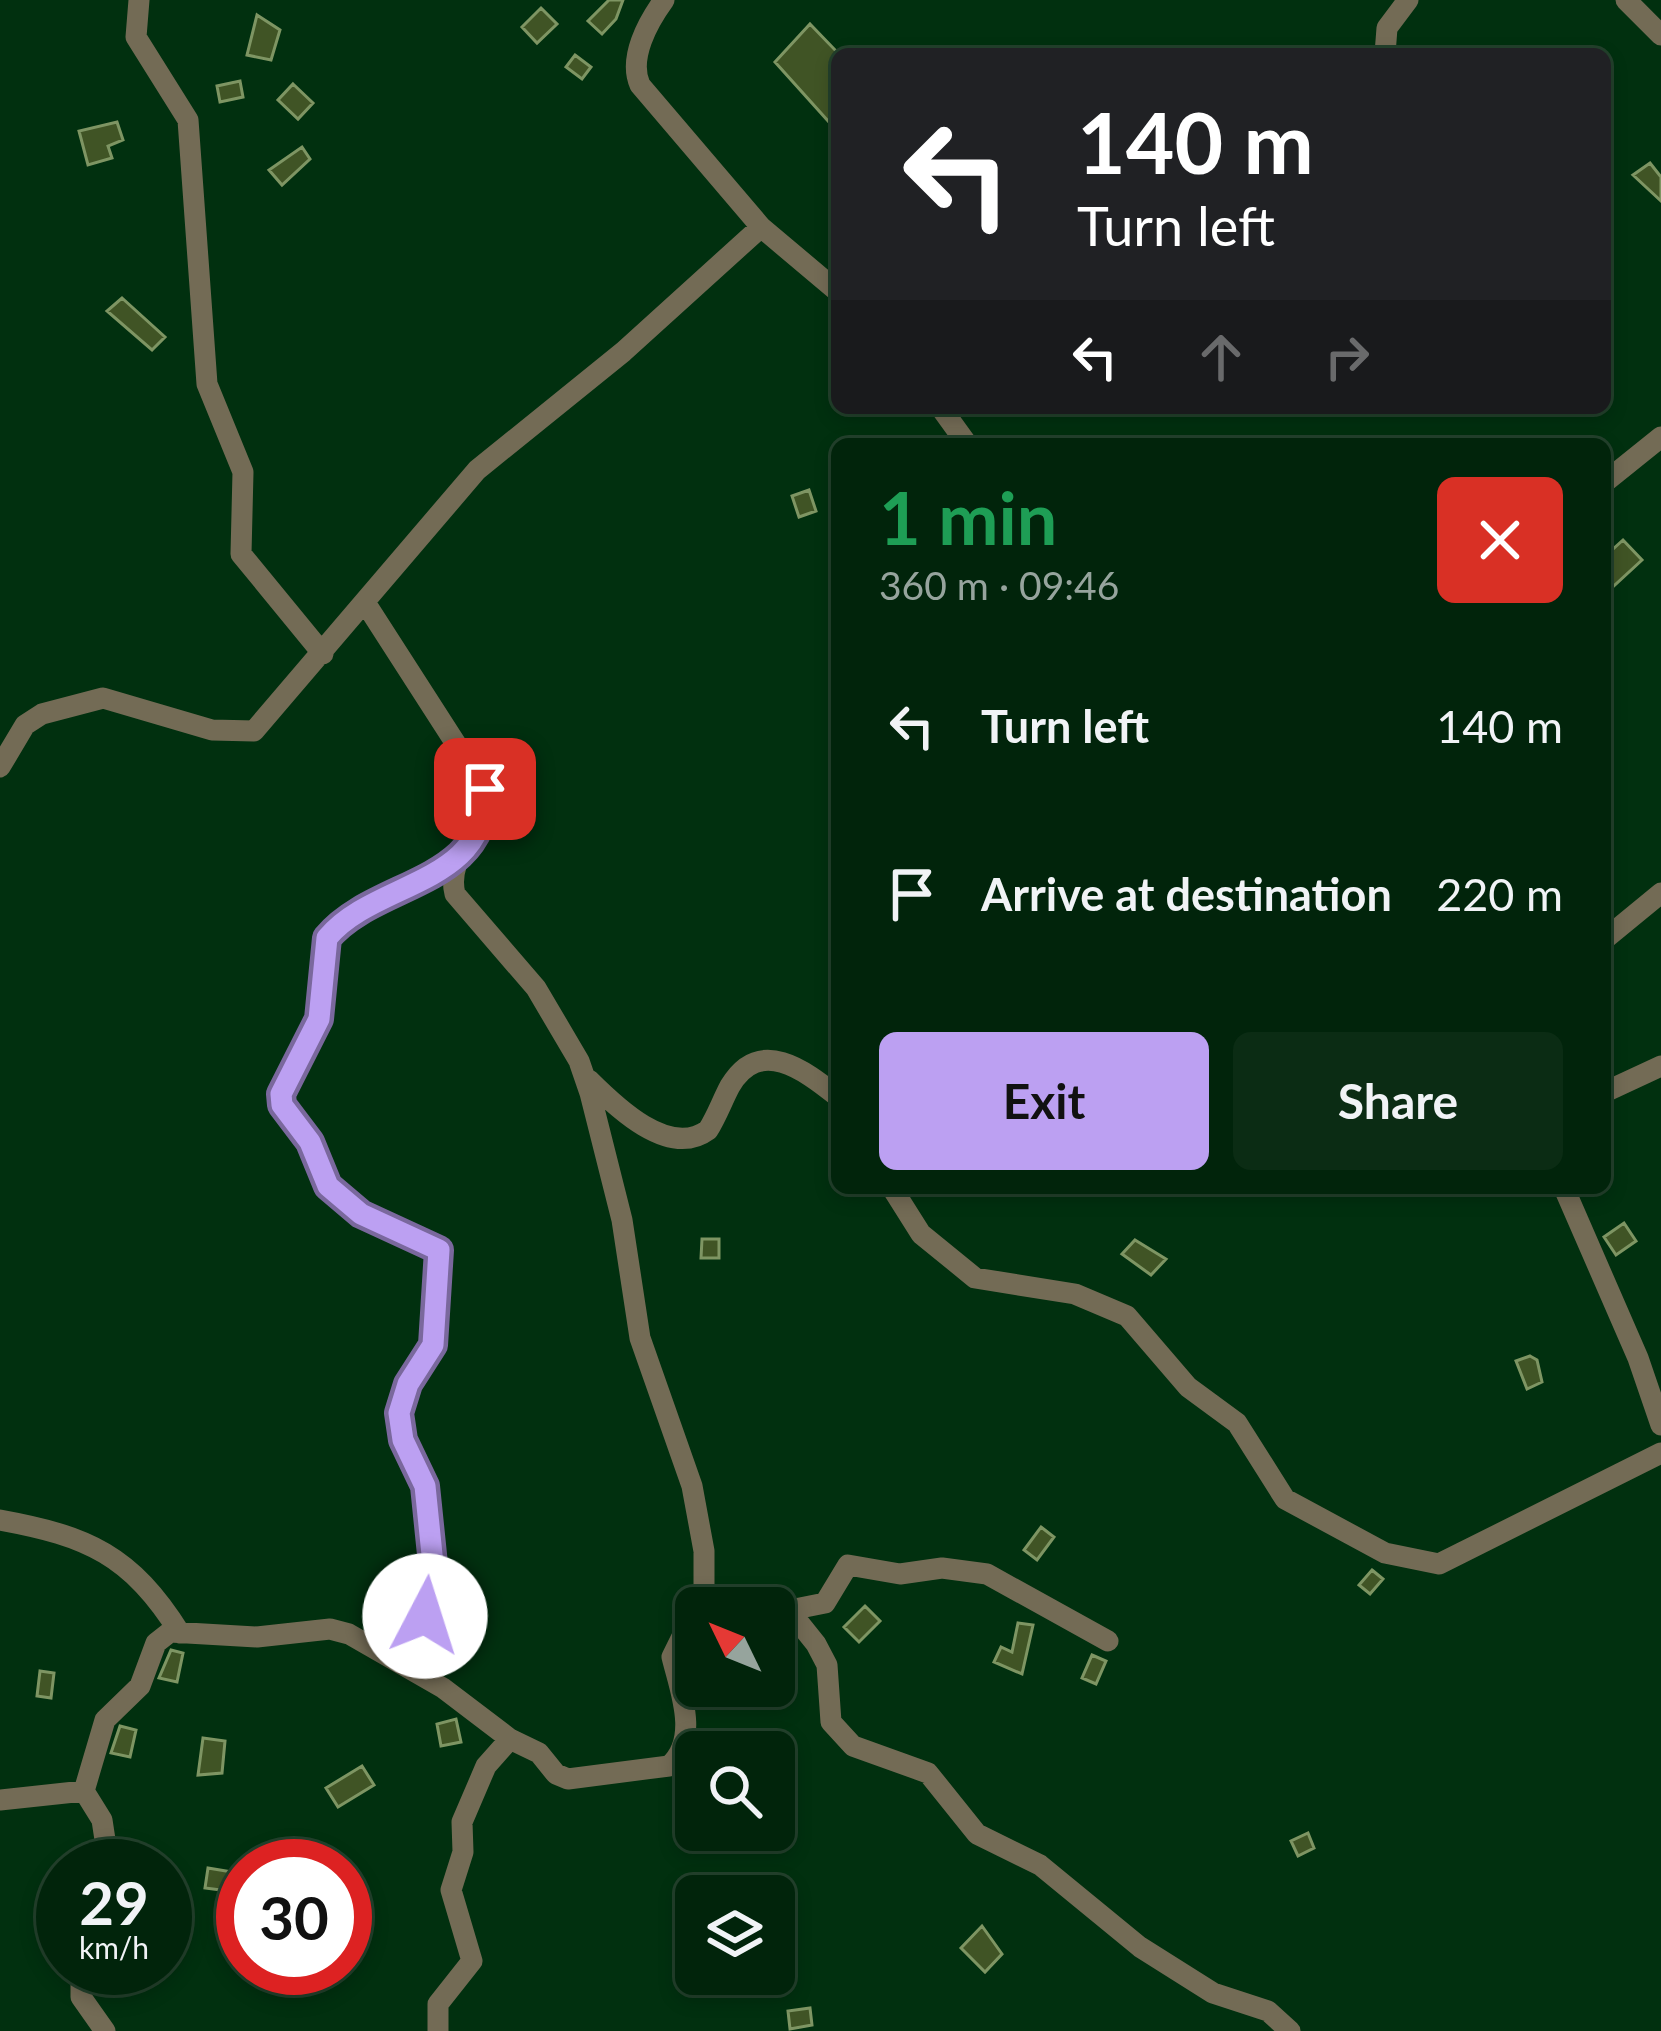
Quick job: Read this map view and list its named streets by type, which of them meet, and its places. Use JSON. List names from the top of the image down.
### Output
{
  "north": "top left",
  "page": {
    "turn": ["140 m", "Turn left"],
    "heading": ["1 min", "360 m · 09:46"],
    "list": [
      {
        "name": "Turn left",
        "value": "140 m"
      },
      {
        "name": "Arrive at destination",
        "value": "220 m"
      }
    ],
    "buttons": ["Exit", "Share"],
    "speed": "29 km/h",
    "limit": "30"
  }
}
